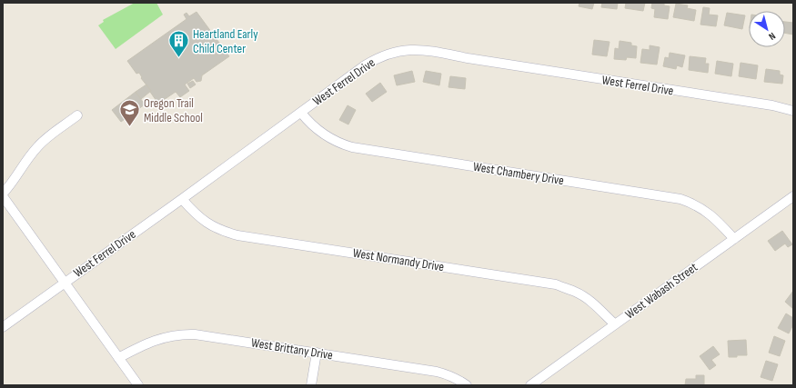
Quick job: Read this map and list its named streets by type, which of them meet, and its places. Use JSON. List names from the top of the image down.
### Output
{
  "streets": {
    "street": [
      "West Ferrel Drive",
      "West Chambery Drive",
      "West Normandy Drive",
      "West Wabash Street",
      "West Brittany Drive"
    ]
  },
  "crossings": [
    ["West Ferrel Drive", "West Chambery Drive"],
    ["West Ferrel Drive", "West Normandy Drive"],
    ["West Chambery Drive", "West Wabash Street"],
    ["West Normandy Drive", "West Wabash Street"]
  ],
  "places": {
    "building": ["Heartland Early Child Center"],
    "school or university": ["Oregon Trail Middle School"]
  },
  "north": "bottom right"
}
